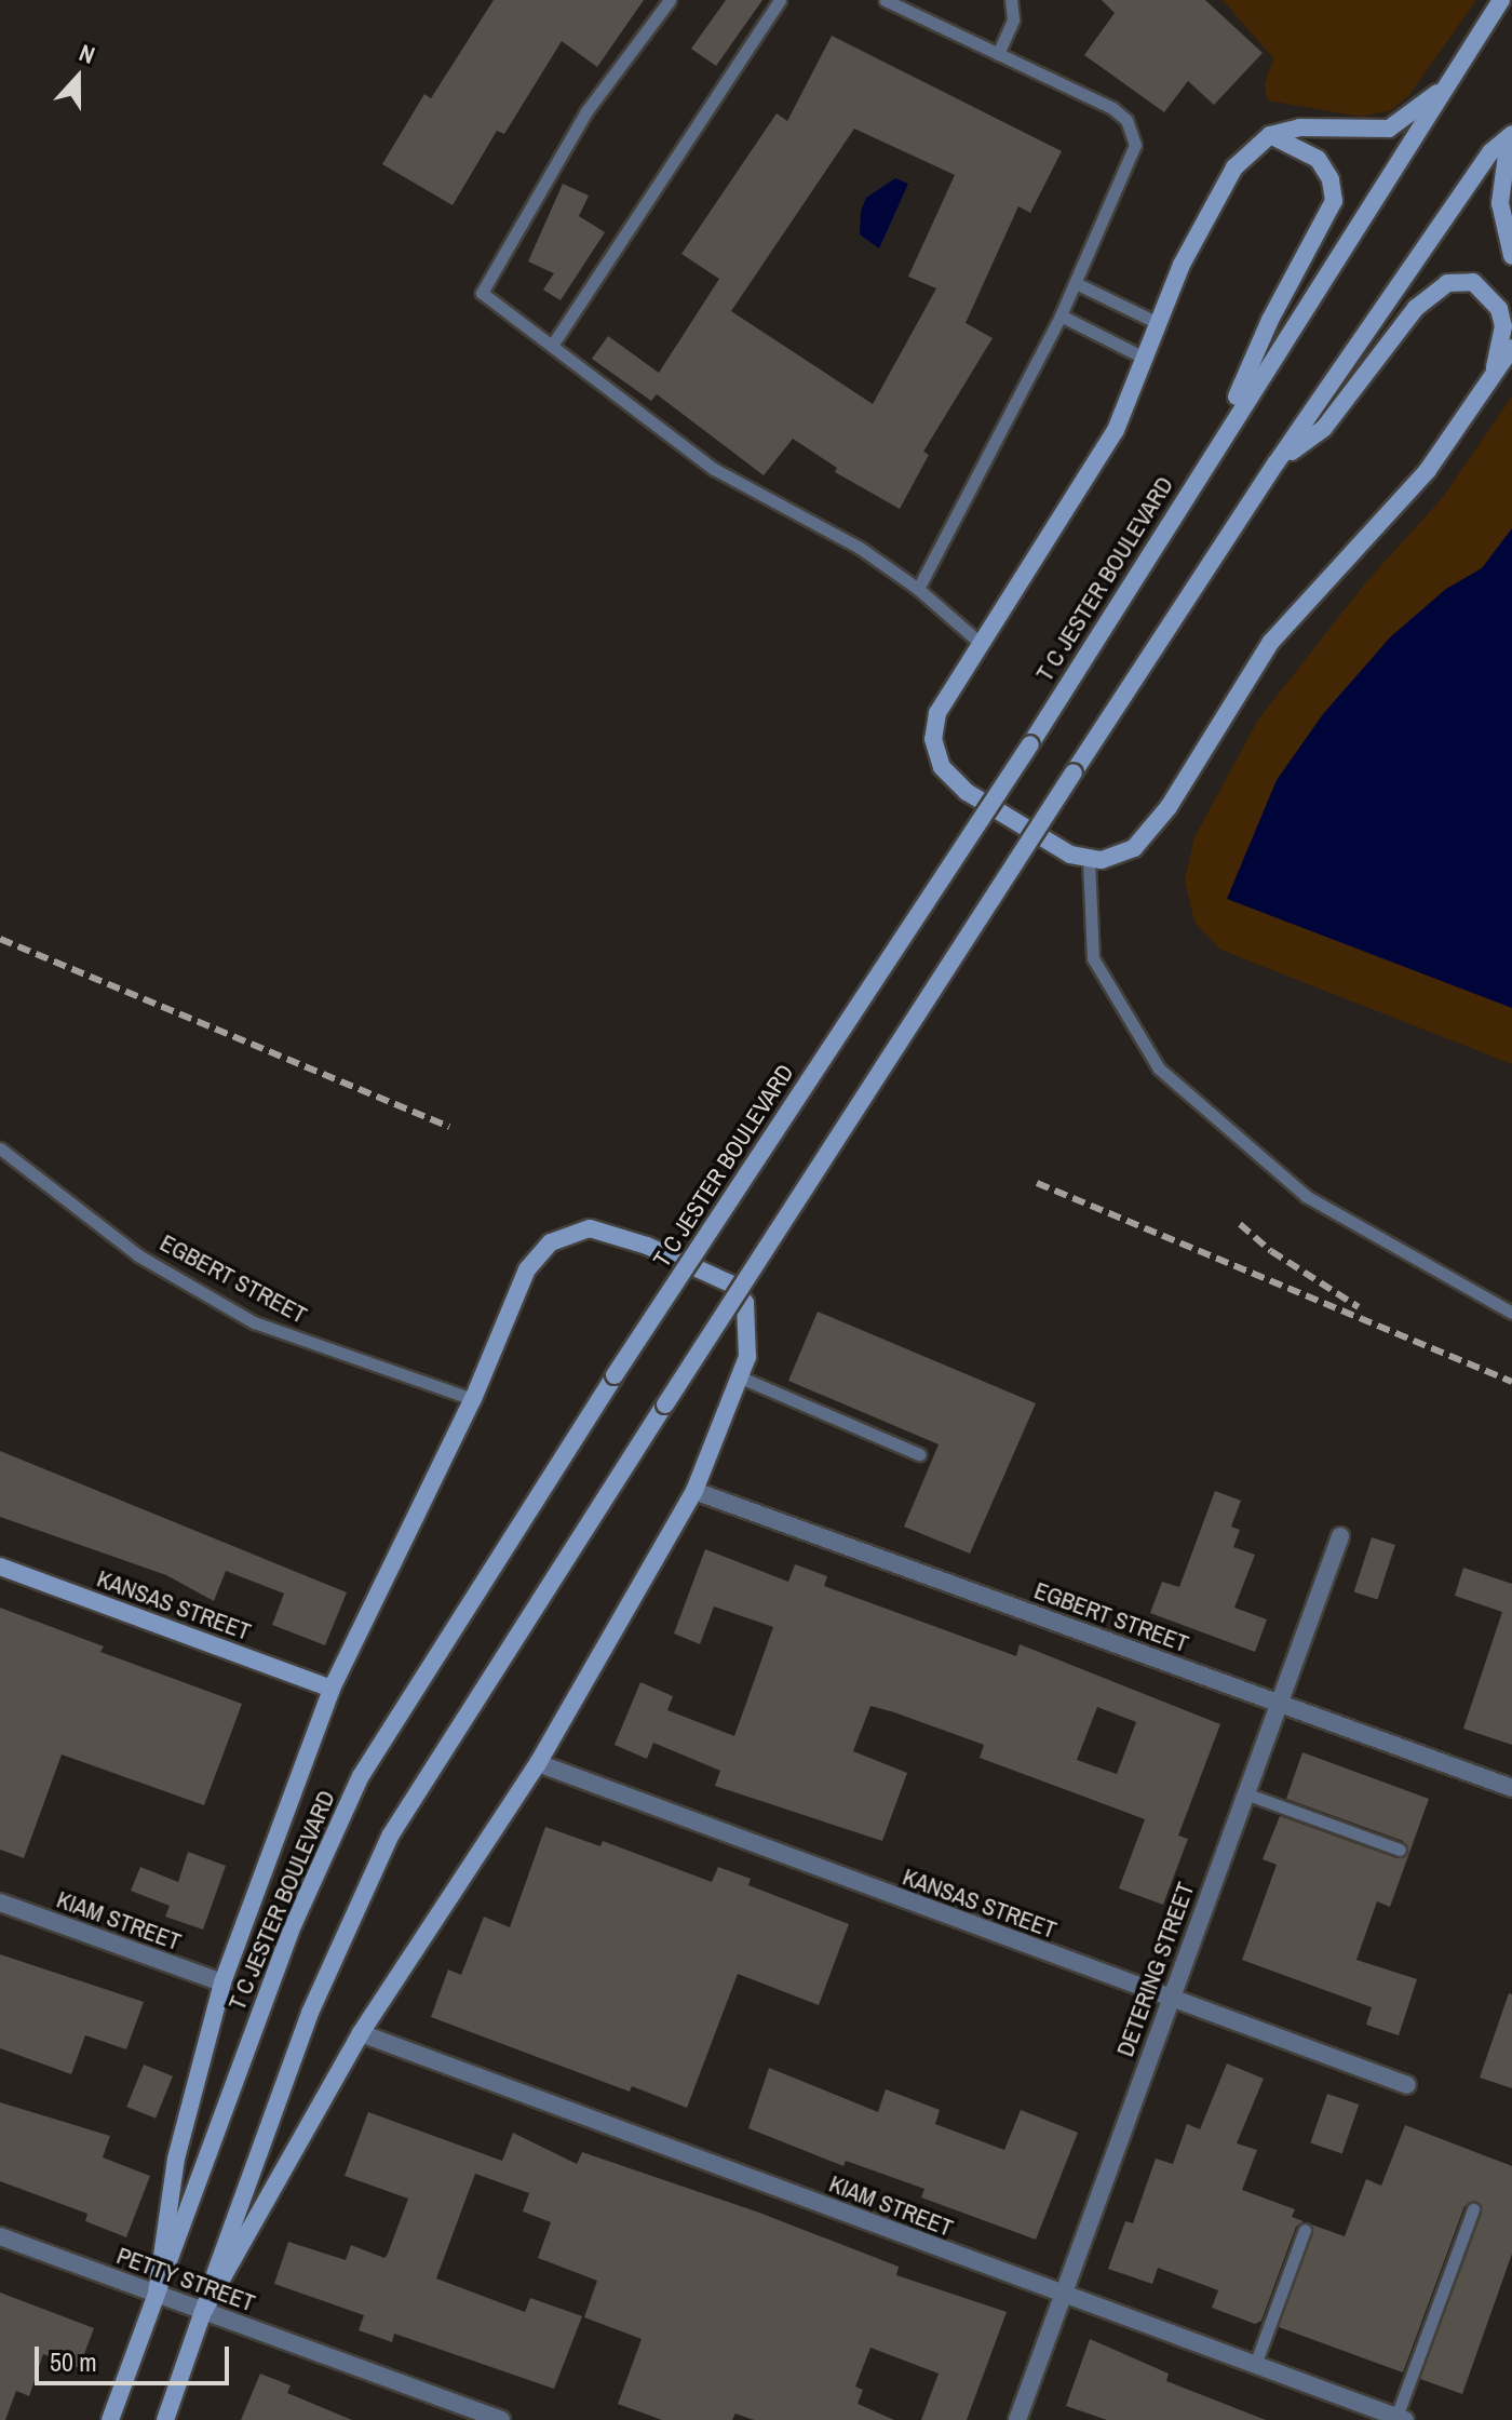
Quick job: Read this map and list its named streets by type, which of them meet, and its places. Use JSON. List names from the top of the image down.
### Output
{
  "streets": {
    "main road": ["T C JESTER BOULEVARD", "KANSAS STREET"],
    "street": [
      "EGBERT STREET",
      "KIAM STREET",
      "DETERING STREET",
      "PETTY STREET"
    ]
  },
  "crossings": [
    ["T C JESTER BOULEVARD", "PETTY STREET"],
    ["EGBERT STREET", "DETERING STREET"],
    ["KANSAS STREET", "DETERING STREET"],
    ["KIAM STREET", "DETERING STREET"]
  ],
  "scale_bar": "50 m",
  "north": "top"
}
